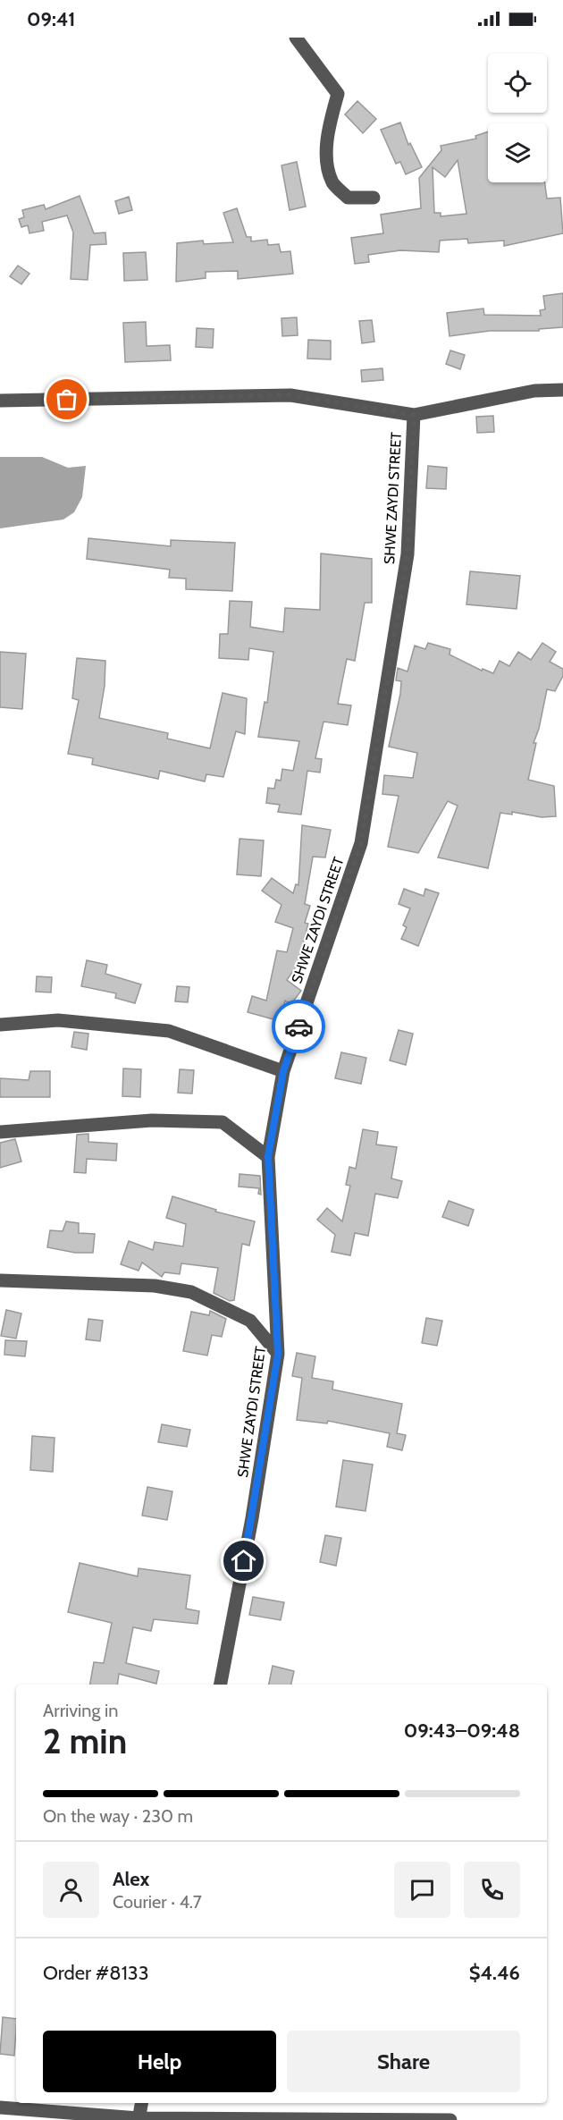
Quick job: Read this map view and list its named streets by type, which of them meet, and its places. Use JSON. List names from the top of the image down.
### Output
{
  "streets": {
    "street": ["SHWE ZAYDI STREET"]
  },
  "page": {
    "status": "09:41",
    "heading": ["2 min", "Arriving in", "09:43–09:48"],
    "panel": [
      "Alex",
      "Courier · 4.7",
      "Order #8133",
      "$4.46"
    ],
    "bar": "On the way · 230 m",
    "buttons": ["Help", "Share"]
  }
}
